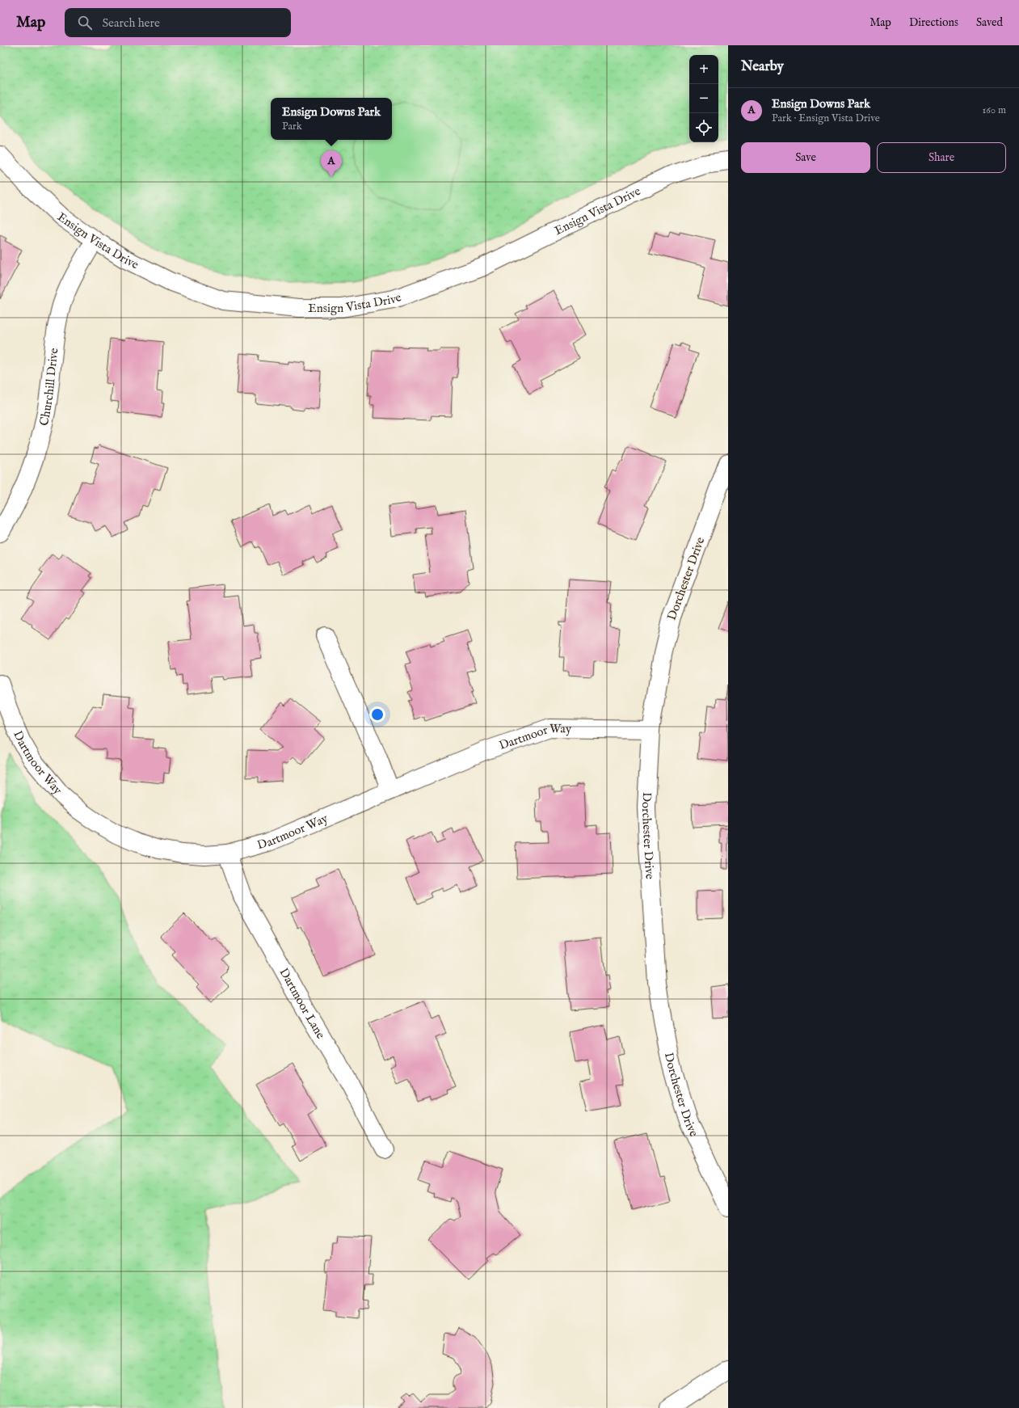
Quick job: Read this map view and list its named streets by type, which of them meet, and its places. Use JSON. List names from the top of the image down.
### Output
{
  "streets": {
    "street": [
      "Ensign Vista Drive",
      "Churchill Drive",
      "Dorchester Drive",
      "Dartmoor Way",
      "Dartmoor Lane"
    ]
  },
  "crossings": [
    ["Ensign Vista Drive", "Churchill Drive"],
    ["Dorchester Drive", "Dartmoor Way"],
    ["Dartmoor Way", "Dartmoor Lane"]
  ],
  "page": {
    "header": "Map",
    "search": "Search here",
    "nav": ["Map", "Directions", "Saved"],
    "heading": "Nearby",
    "map_buttons": ["+", "−"],
    "list": [
      {
        "mark": "A",
        "name": "Ensign Downs Park",
        "note": "Park · Ensign Vista Drive",
        "value": "160 m"
      }
    ],
    "popup": ["Ensign Downs Park", "Park"],
    "buttons": ["Save", "Share"],
    "pins": "A"
  }
}
